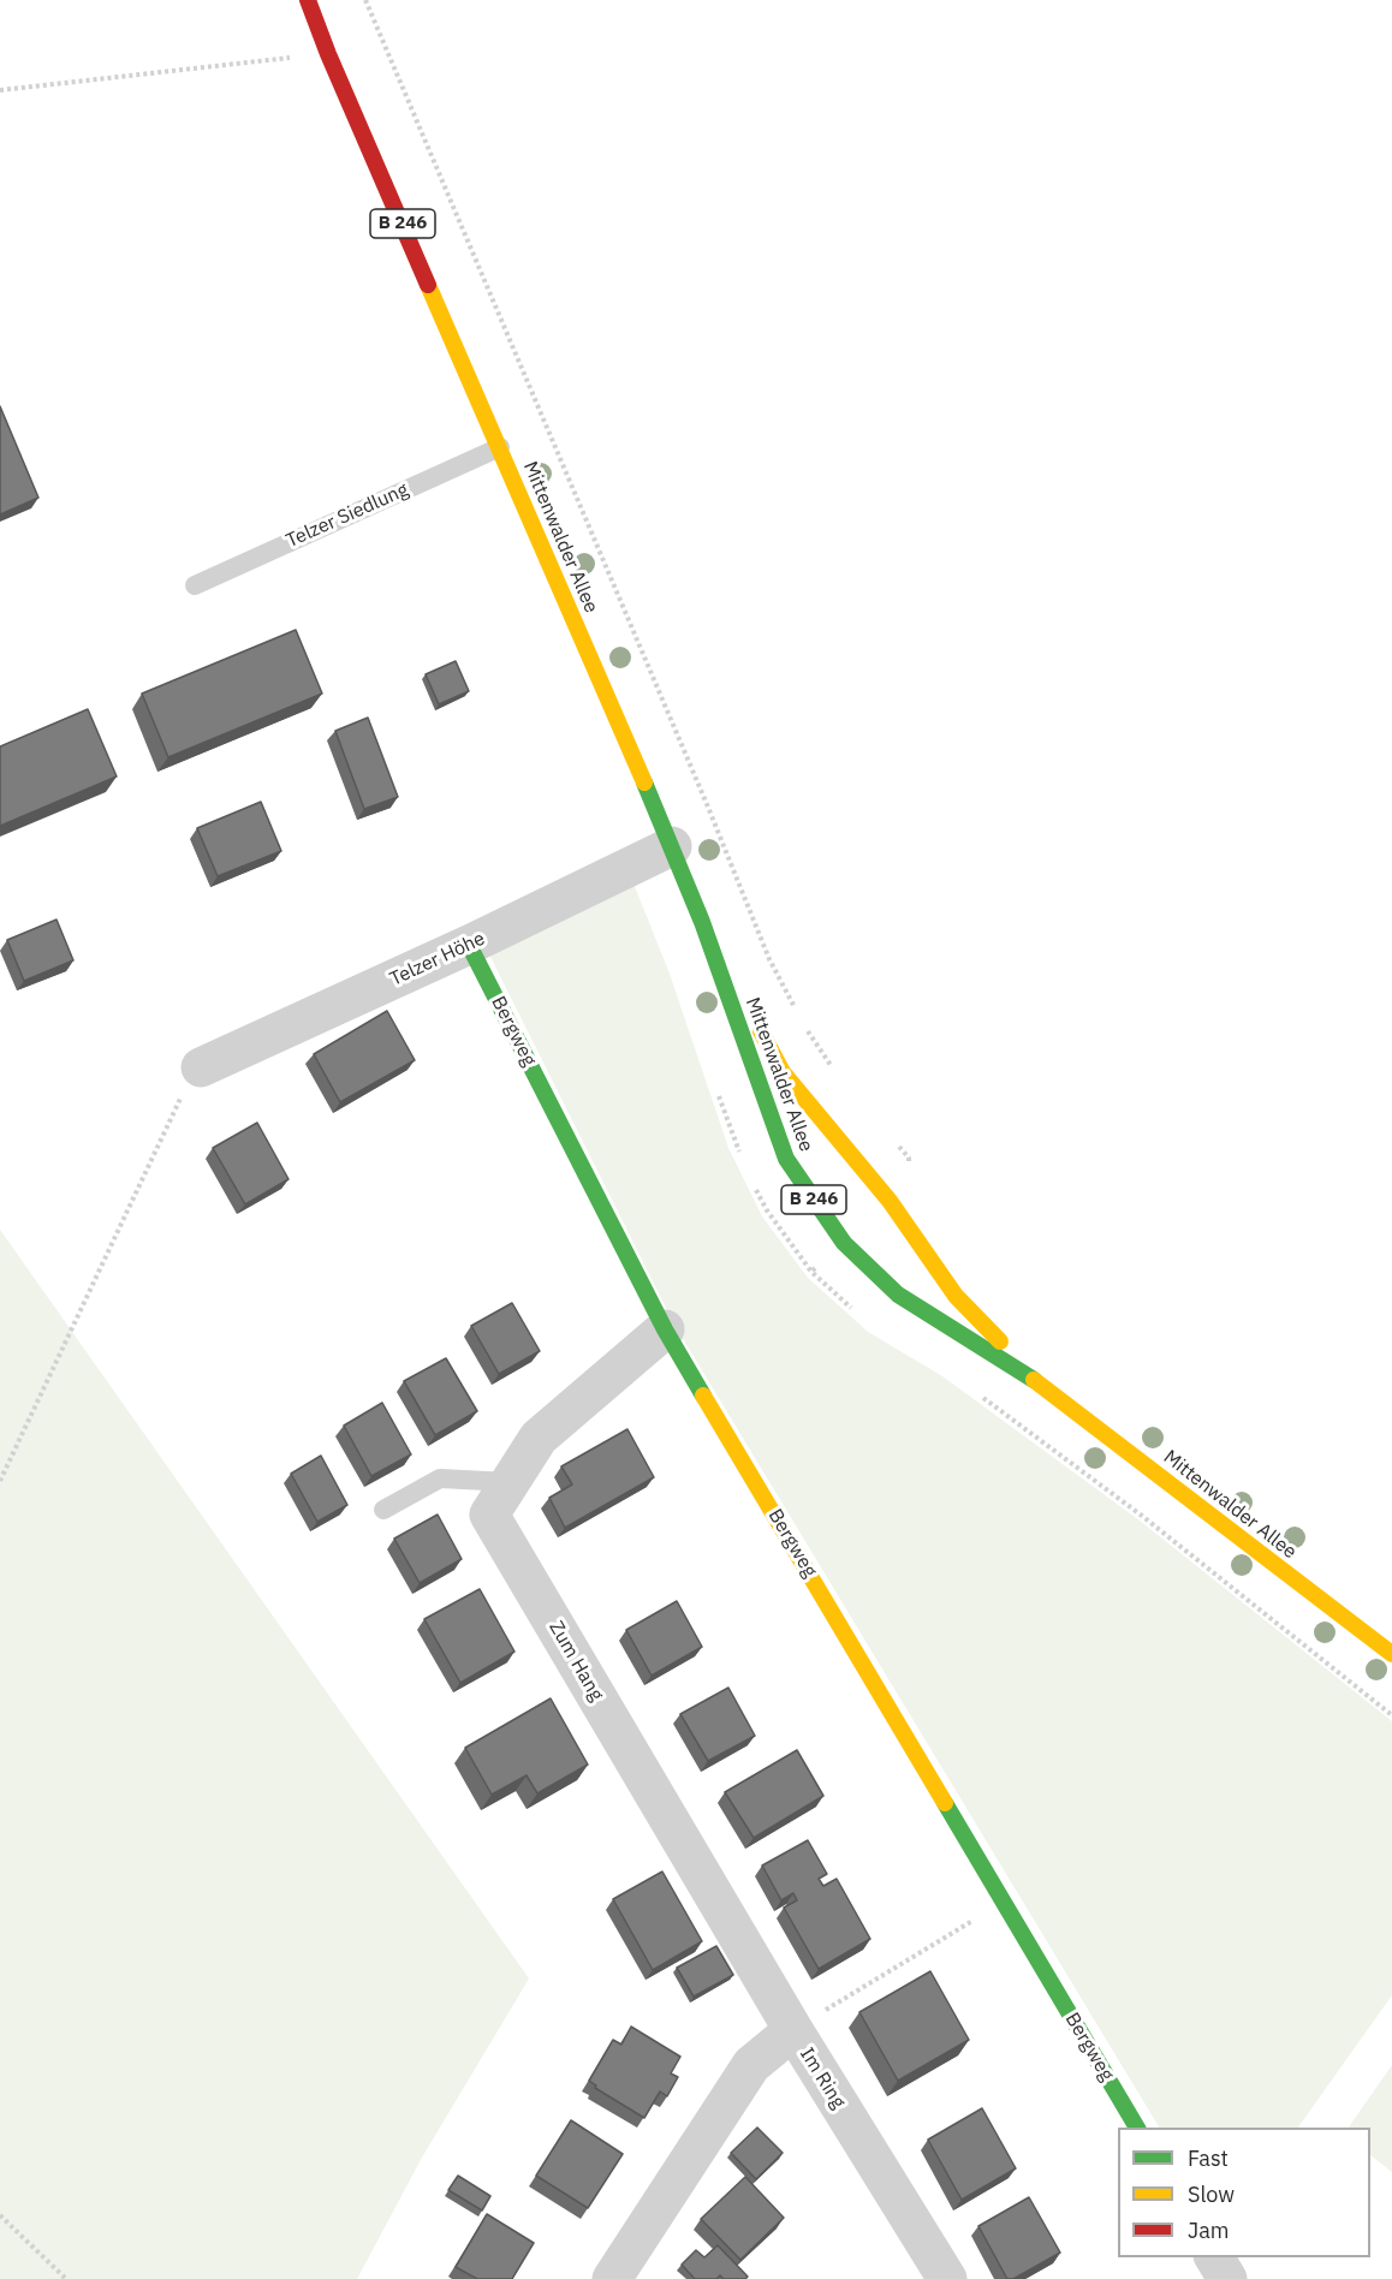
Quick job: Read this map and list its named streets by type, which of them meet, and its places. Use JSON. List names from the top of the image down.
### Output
{
  "streets": {
    "main road": ["B 246", "Mittenwalder Allee", "Bergweg"],
    "street": ["Telzer Höhe", "Zum Hang", "Im Ring"],
    "lane": ["Telzer Siedlung"]
  },
  "crossings": [
    ["B 246", "Telzer Siedlung"],
    ["B 246", "Mittenwalder Allee"],
    ["Telzer Siedlung", "Mittenwalder Allee"],
    ["Mittenwalder Allee", "Telzer Höhe"],
    ["Telzer Höhe", "Bergweg"],
    ["Bergweg", "Zum Hang"],
    ["Zum Hang", "Im Ring"]
  ],
  "legend": ["Fast", "Slow", "Jam"]
}
